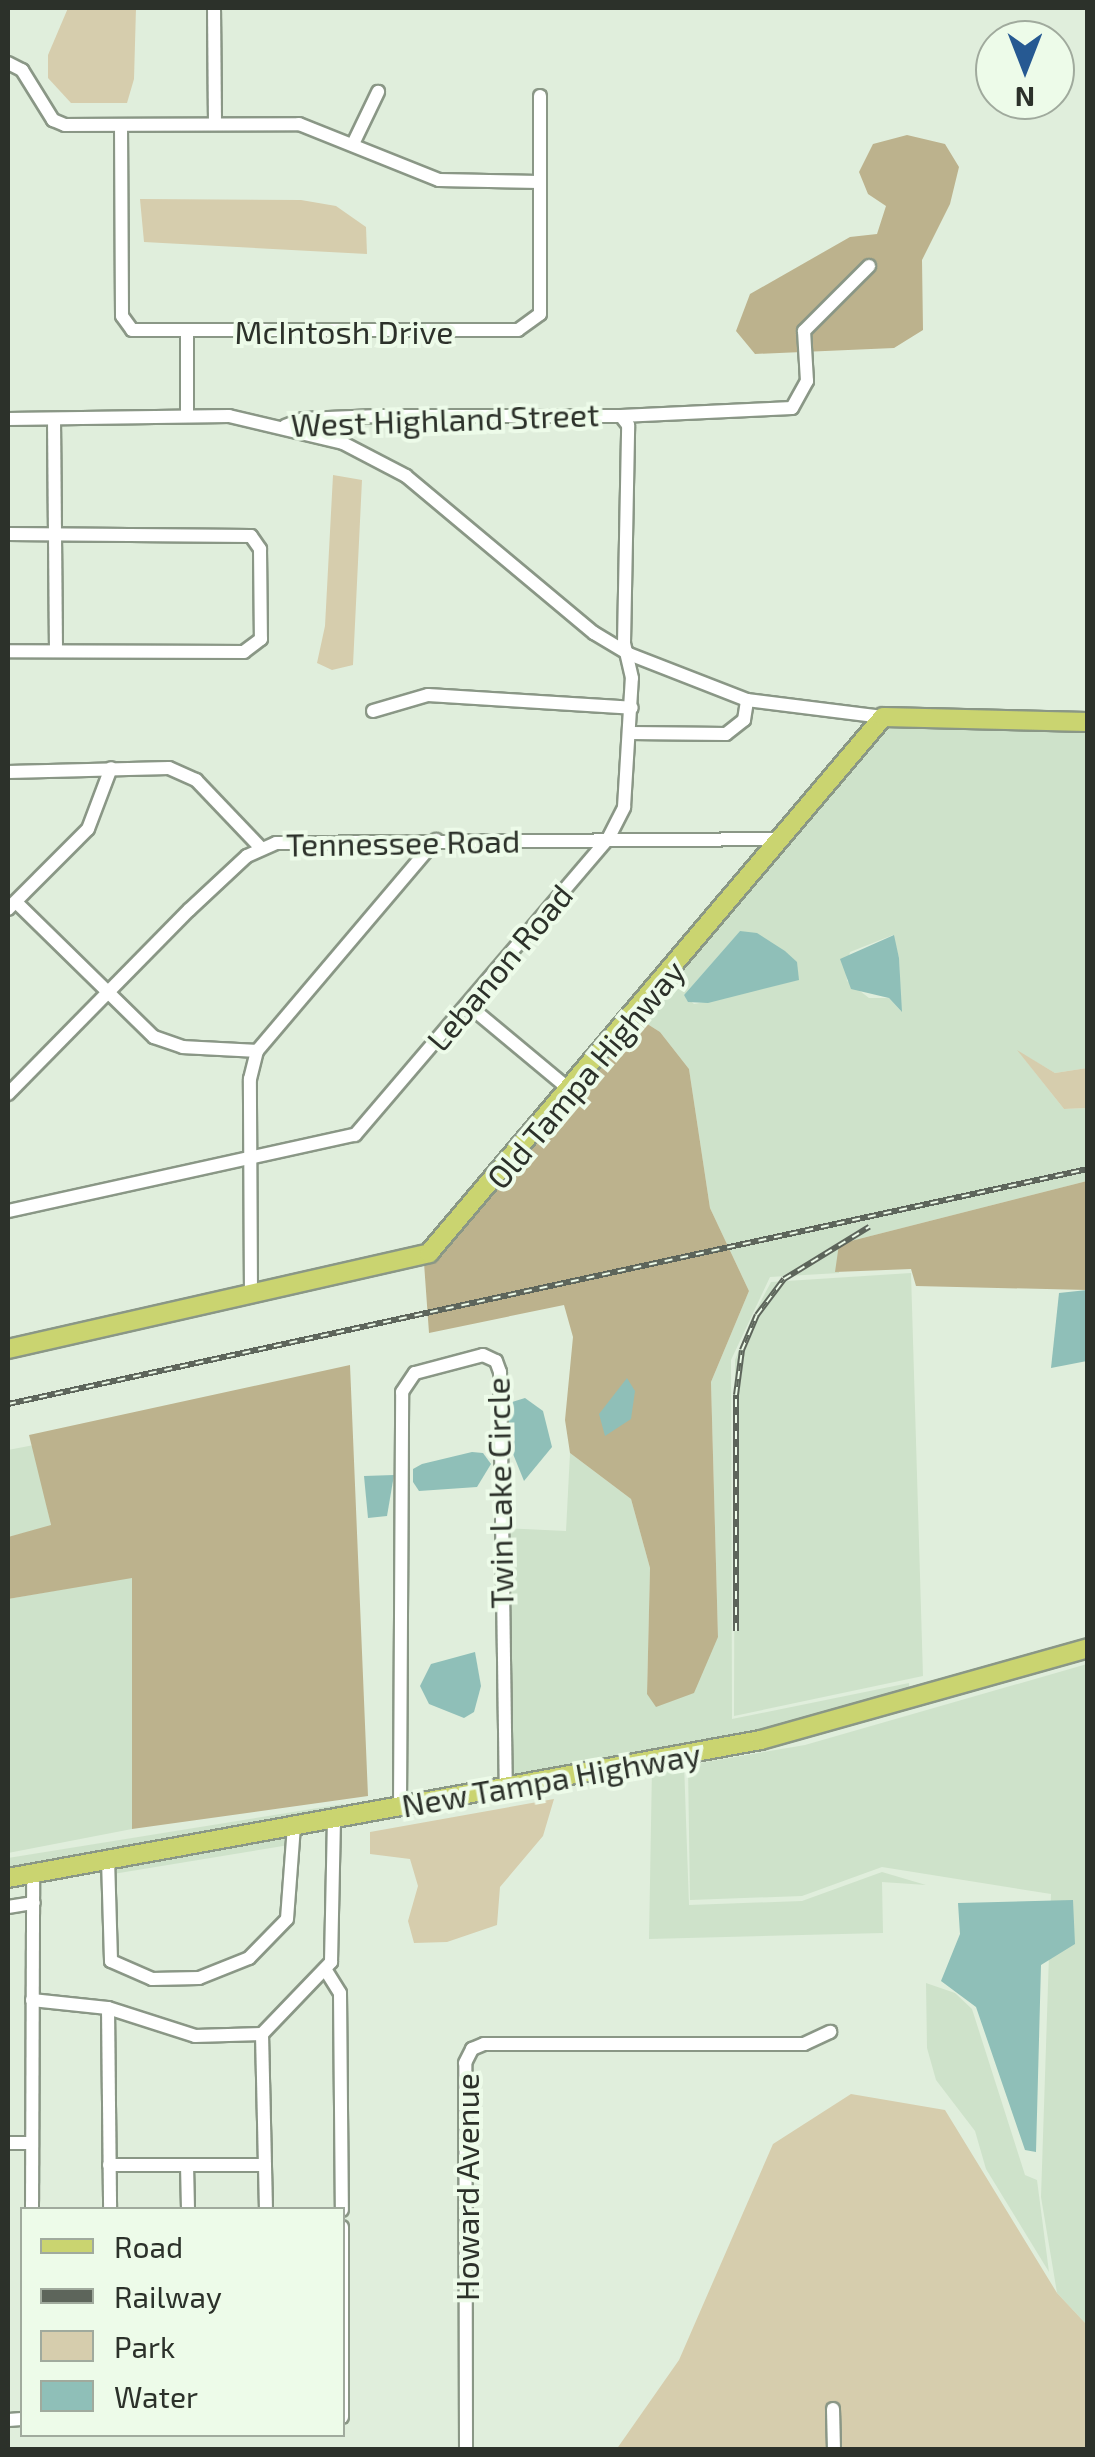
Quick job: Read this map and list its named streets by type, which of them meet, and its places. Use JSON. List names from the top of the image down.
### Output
{
  "streets": {
    "main road": ["Old Tampa Highway", "New Tampa Highway"],
    "street": [
      "McIntosh Drive",
      "West Highland Street",
      "Tennessee Road",
      "Lebanon Road",
      "Twin Lake Circle",
      "Howard Avenue"
    ]
  },
  "crossings": [
    ["West Highland Street", "Lebanon Road"],
    ["Tennessee Road", "Lebanon Road"],
    ["Tennessee Road", "Old Tampa Highway"],
    ["Twin Lake Circle", "New Tampa Highway"]
  ],
  "legend": [
    "Road",
    "Railway",
    "Park",
    "Water"
  ],
  "north": "bottom"
}
